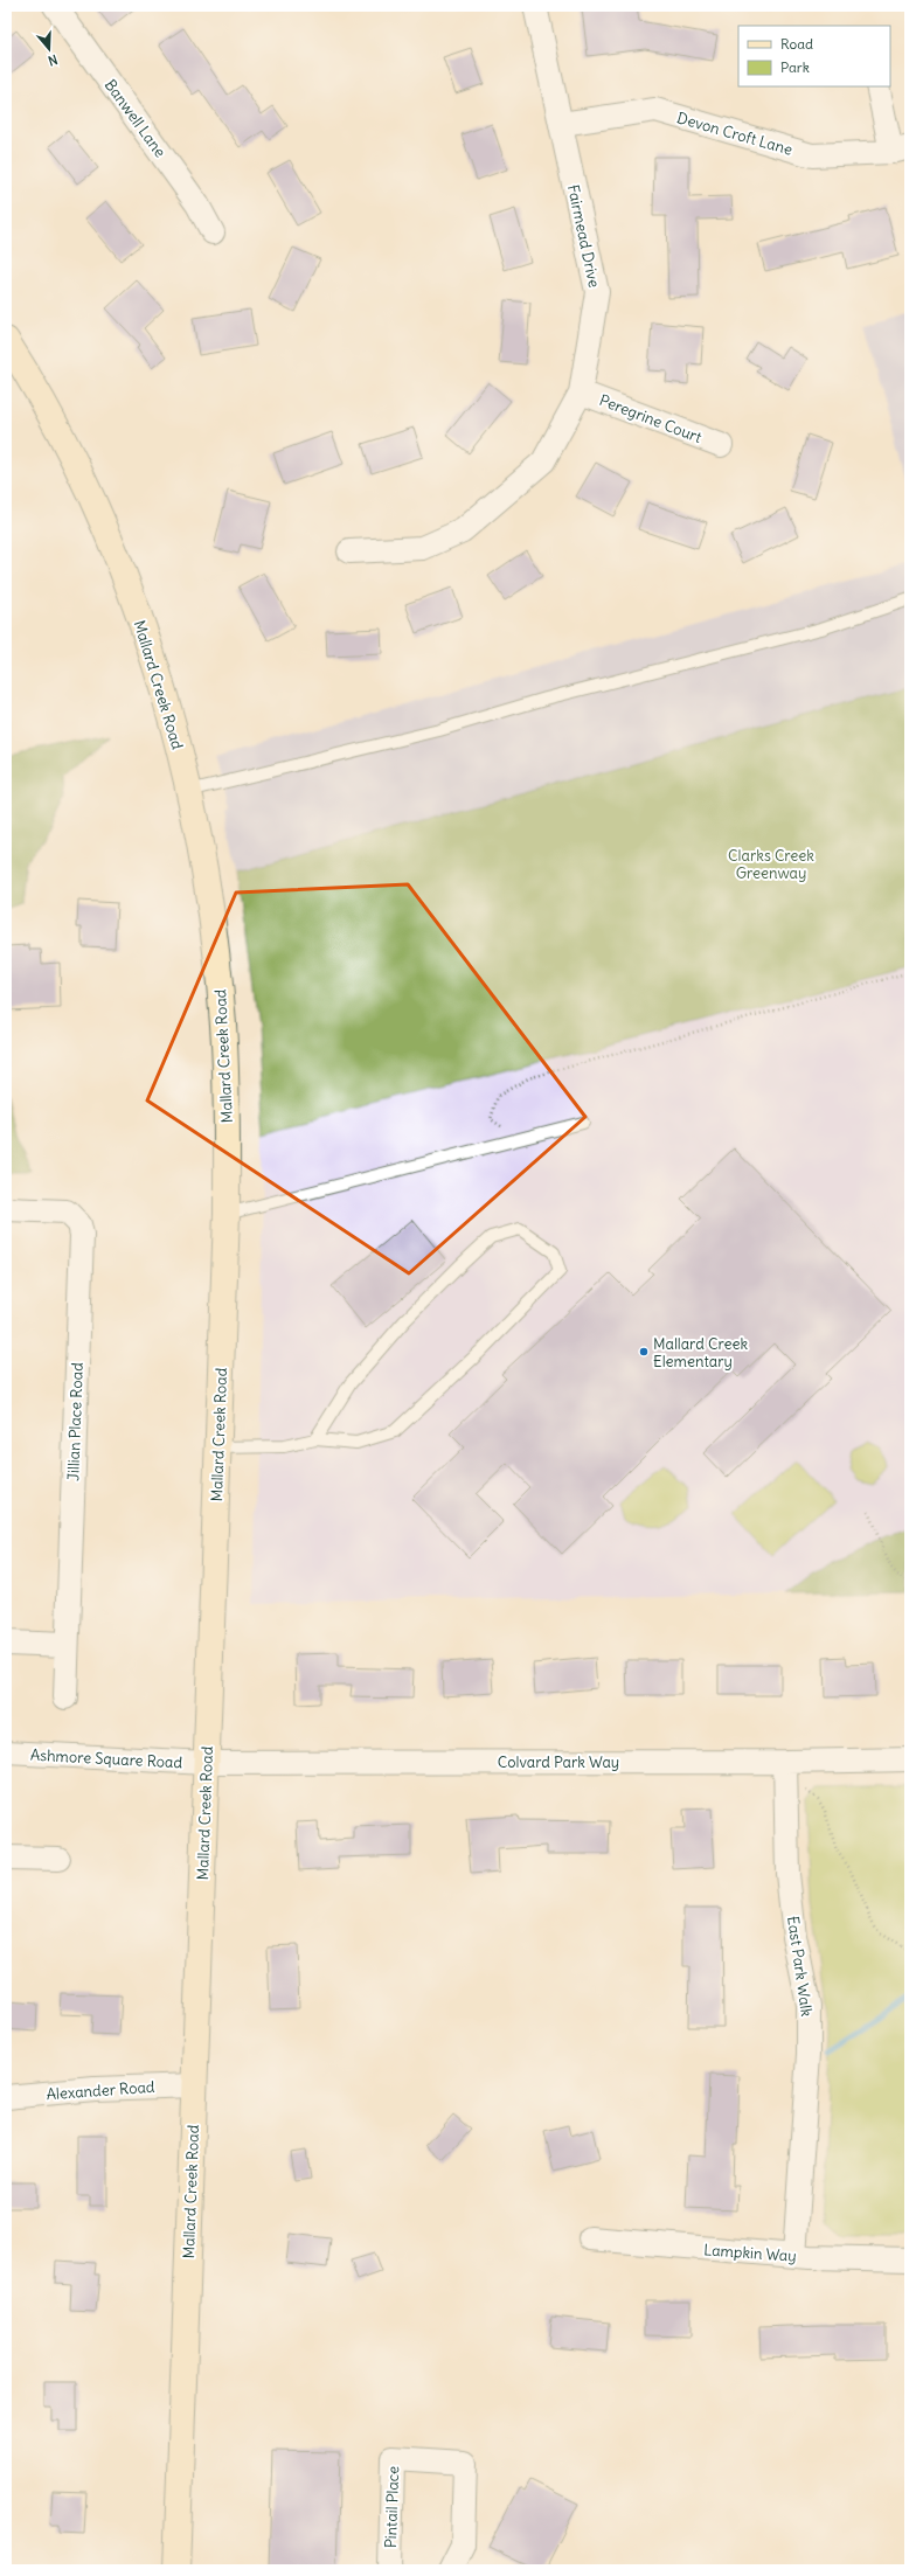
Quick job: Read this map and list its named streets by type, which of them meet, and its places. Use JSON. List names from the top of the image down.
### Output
{
  "streets": {
    "main road": ["Mallard Creek Road"],
    "street": [
      "Banwell Lane",
      "Devon Croft Lane",
      "Fairmead Drive",
      "Peregrine Court",
      "Jillian Place Road",
      "Ashmore Square Road",
      "Colvard Park Way",
      "East Park Walk",
      "Alexander Road",
      "Lampkin Way",
      "Pintail Place"
    ]
  },
  "crossings": [
    ["Devon Croft Lane", "Fairmead Drive"],
    ["Fairmead Drive", "Peregrine Court"],
    ["Mallard Creek Road", "Ashmore Square Road"],
    ["Mallard Creek Road", "Colvard Park Way"],
    ["Mallard Creek Road", "Alexander Road"],
    ["Ashmore Square Road", "Colvard Park Way"],
    ["Colvard Park Way", "East Park Walk"],
    ["East Park Walk", "Lampkin Way"]
  ],
  "parks": ["Clarks Creek Greenway"],
  "places": ["Mallard Creek Elementary"],
  "legend": ["Road", "Park"],
  "north": "bottom"
}
